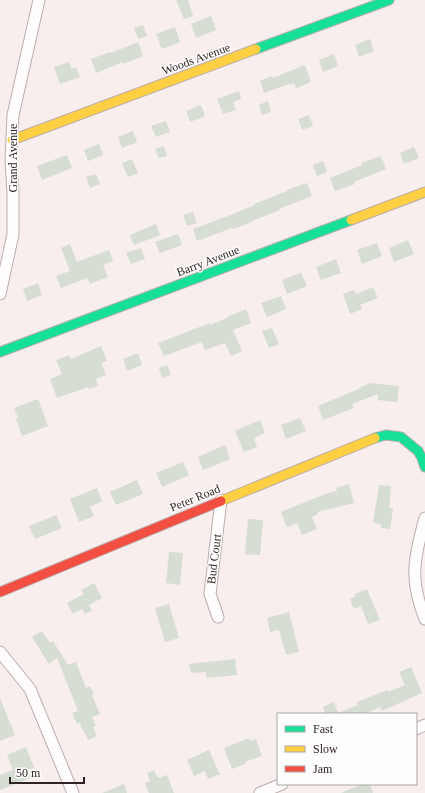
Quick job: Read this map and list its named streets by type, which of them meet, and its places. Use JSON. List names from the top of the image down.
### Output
{
  "streets": {
    "street": [
      "Woods Avenue",
      "Grand Avenue",
      "Barry Avenue",
      "Peter Road",
      "Bud Court"
    ]
  },
  "crossings": [
    ["Woods Avenue", "Grand Avenue"],
    ["Peter Road", "Bud Court"]
  ],
  "legend": ["Fast", "Slow", "Jam"],
  "scale_bar": "50 m"
}
